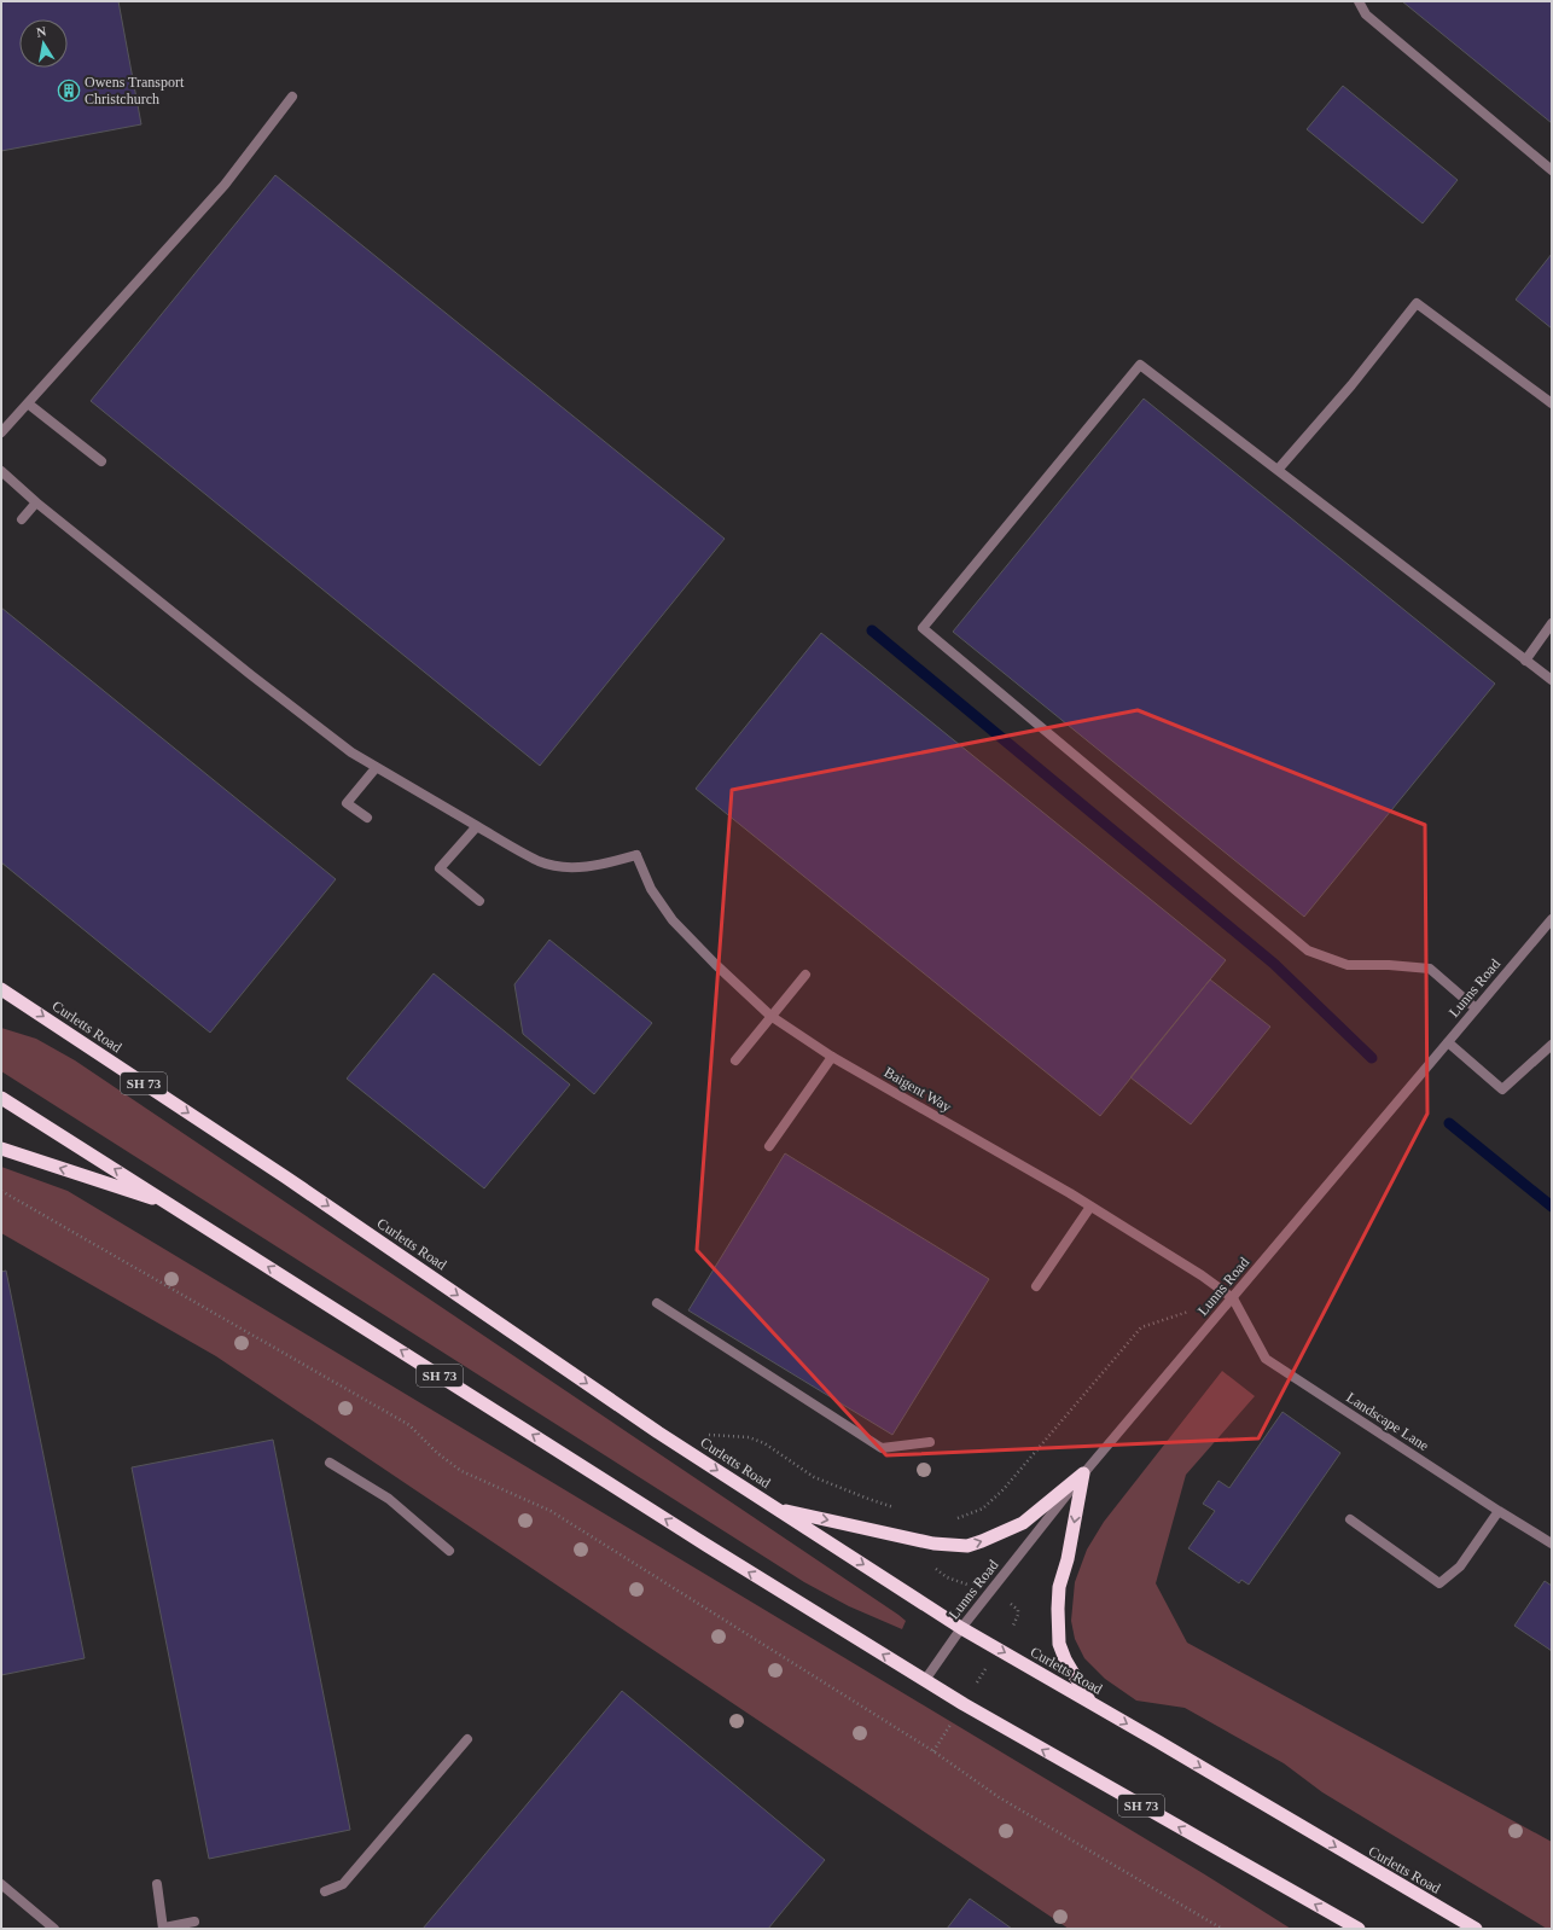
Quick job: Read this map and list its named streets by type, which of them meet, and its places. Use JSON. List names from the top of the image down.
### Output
{
  "streets": {
    "highway": ["Curletts Road", "SH 73"],
    "street": ["Lunns Road", "Baigent Way", "Landscape Lane"]
  },
  "crossings": [
    ["Lunns Road", "Curletts Road"],
    ["Lunns Road", "SH 73"],
    ["Lunns Road", "Baigent Way"],
    ["Lunns Road", "Landscape Lane"],
    ["Baigent Way", "Landscape Lane"]
  ],
  "places": {
    "building": ["Owens Transport Christchurch"]
  },
  "north": "top"
}
